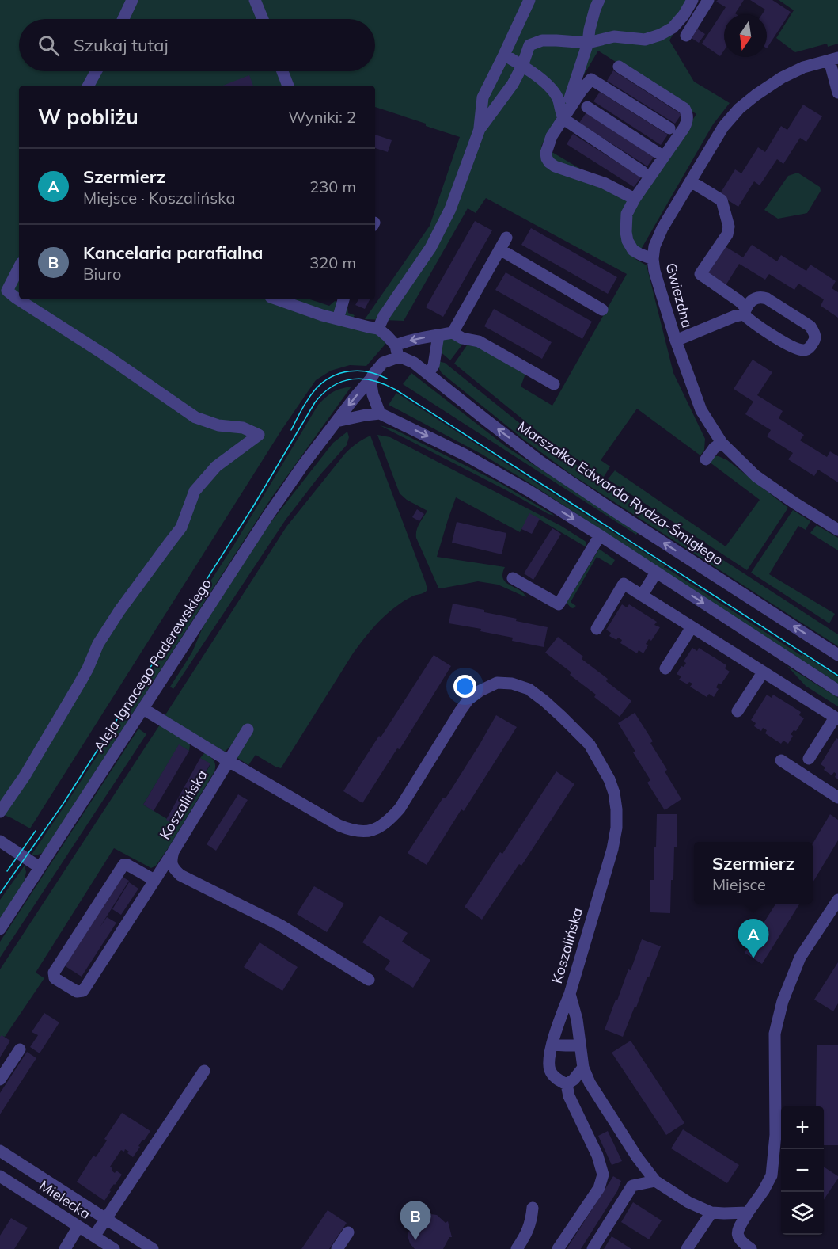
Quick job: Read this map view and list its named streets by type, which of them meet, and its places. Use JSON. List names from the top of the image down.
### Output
{
  "streets": {
    "street": [
      "Gwiezdna",
      "Marszałka Edwarda Rydza-Śmigłego",
      "Aleja Ignacego Paderewskiego",
      "Koszalińska",
      "Mielecka"
    ]
  },
  "crossings": [
    ["Aleja Ignacego Paderewskiego", "Koszalińska"]
  ],
  "north": "bottom",
  "page": {
    "search": "Szukaj tutaj",
    "heading": ["W pobliżu", "Wyniki: 2"],
    "list": [
      {
        "mark": "A",
        "name": "Szermierz",
        "note": "Miejsce · Koszalińska",
        "value": "230 m"
      },
      {
        "mark": "B",
        "name": "Kancelaria parafialna",
        "note": "Biuro",
        "value": "320 m"
      }
    ],
    "popup": ["Szermierz", "Miejsce"],
    "pins": ["A", "B"],
    "map_buttons": ["+", "−"]
  }
}
